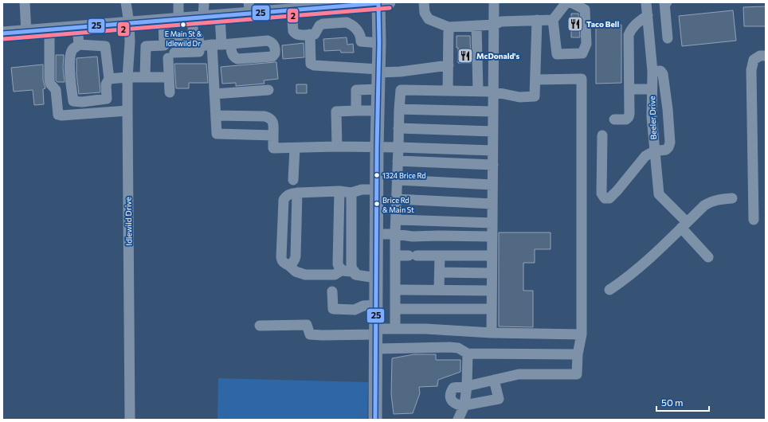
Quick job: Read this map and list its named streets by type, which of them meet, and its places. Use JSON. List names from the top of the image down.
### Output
{
  "streets": {
    "street": ["Beeler Drive", "Idlewild Drive"]
  },
  "places": {
    "restaurant": ["Taco Bell", "McDonald's"],
    "other": ["E Main St & Idlewild Dr", "1324 Brice Rd", "Brice Rd & Main St"]
  },
  "lines": ["transit line 25", "transit line 2"],
  "scale_bar": "50 m"
}
